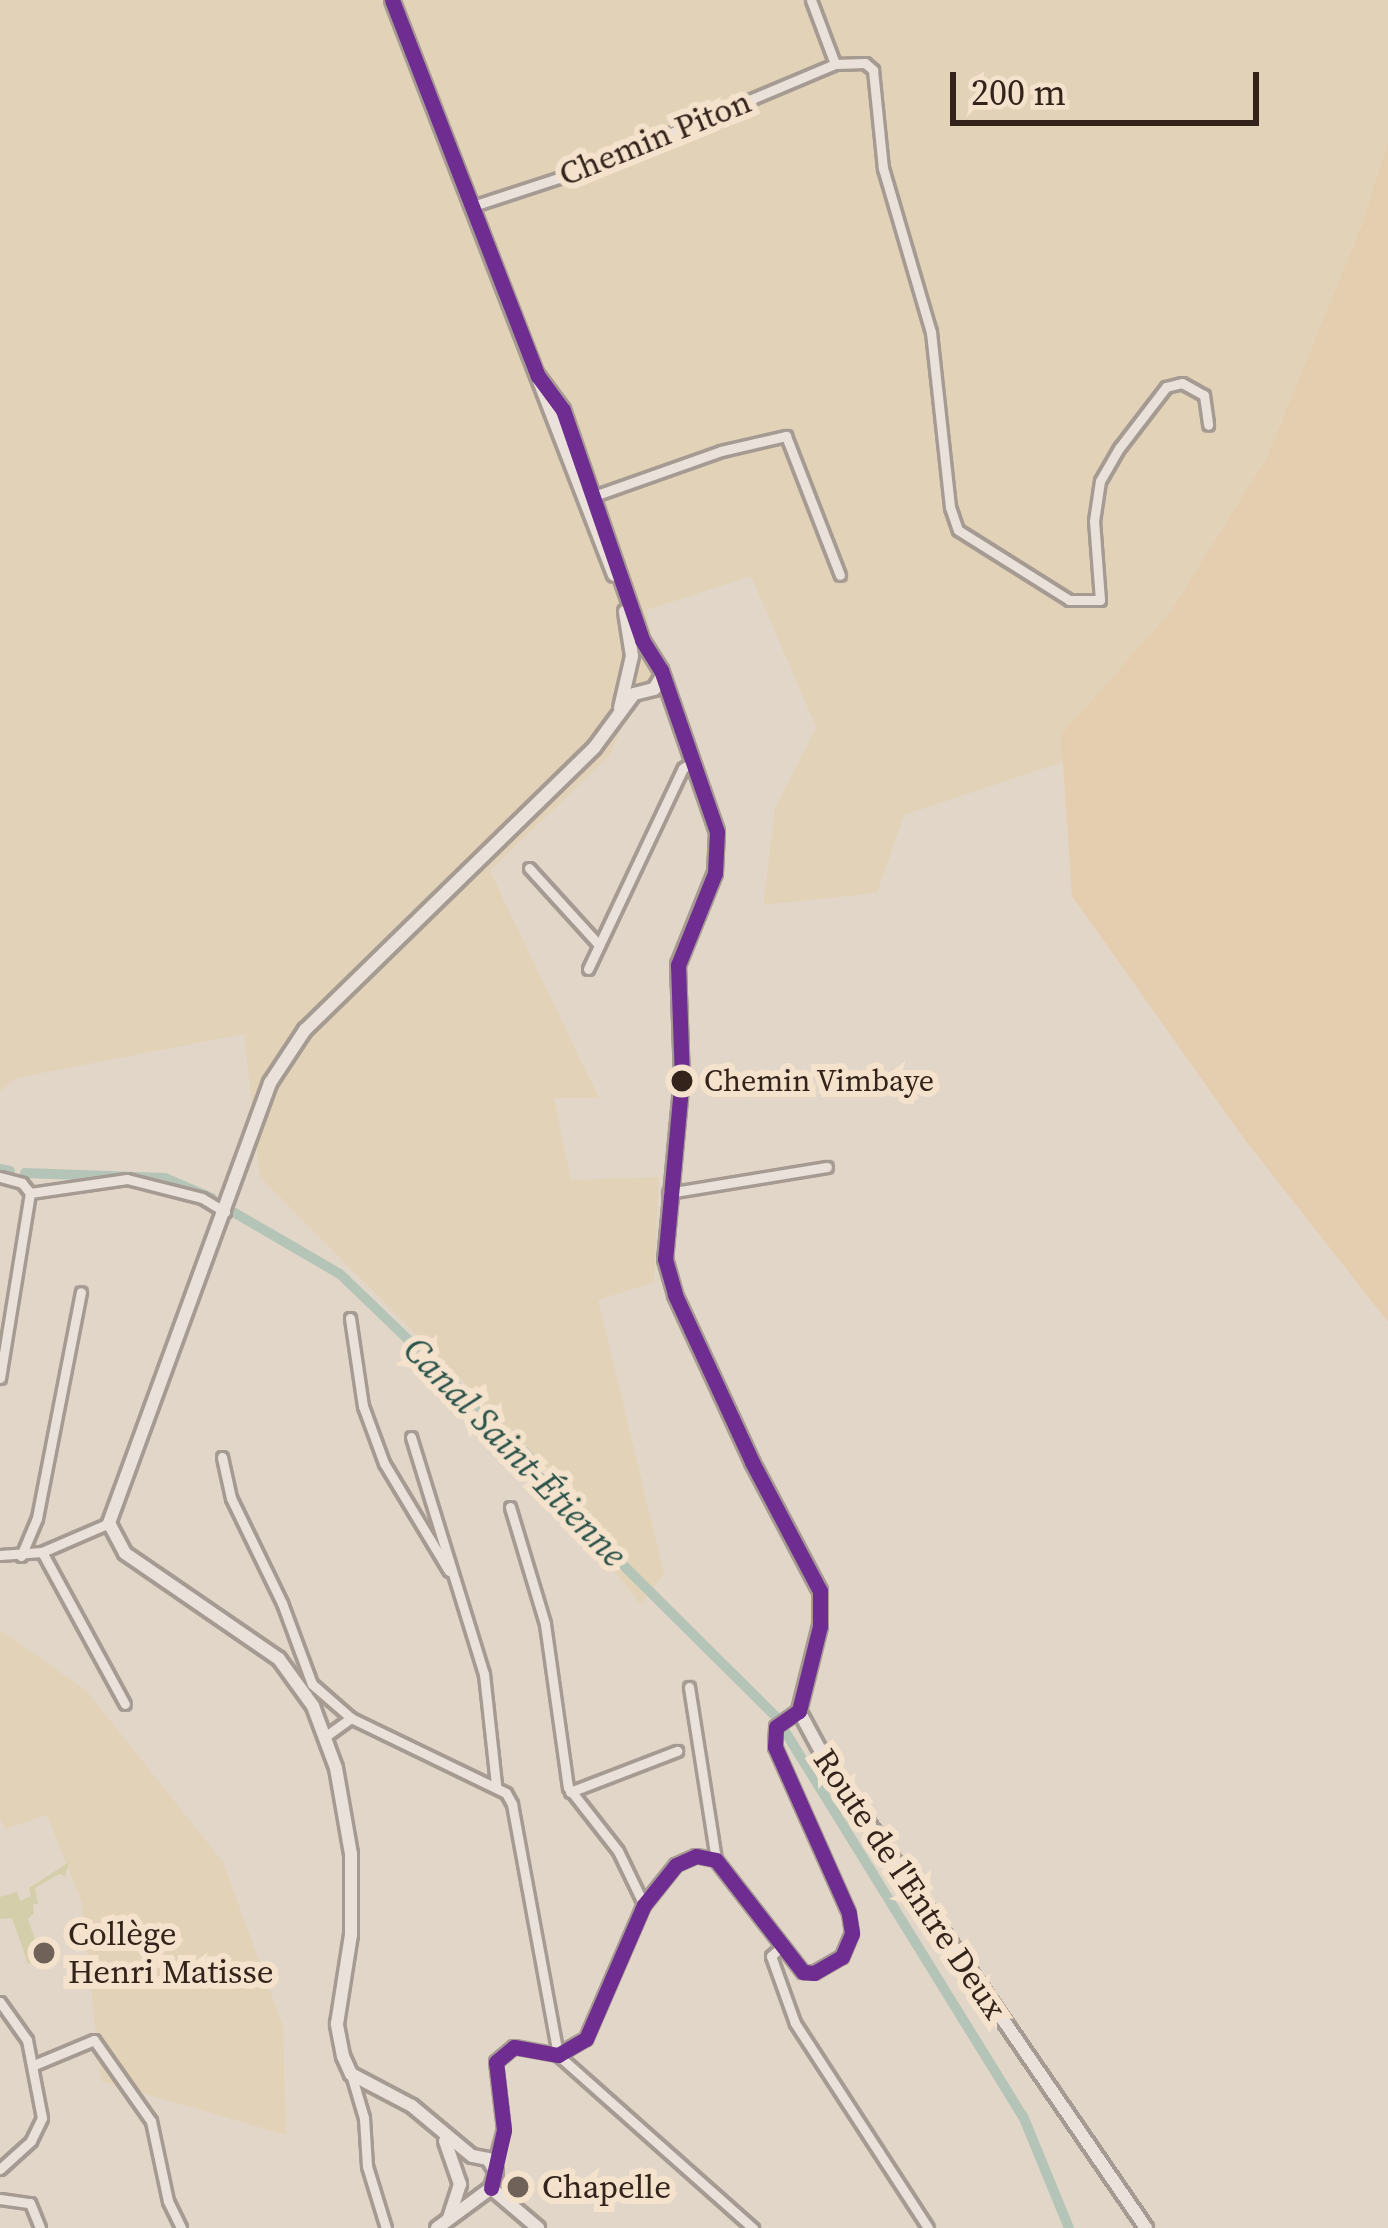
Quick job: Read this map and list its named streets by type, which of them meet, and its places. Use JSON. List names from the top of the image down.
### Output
{
  "streets": {
    "main road": ["Route de l'Entre Deux"],
    "street": ["Chemin Piton"]
  },
  "water": ["Canal Saint-Étienne"],
  "places": ["Chemin Vimbaye", "Collège Henri Matisse", "Chapelle"],
  "scale_bar": "200 m"
}
